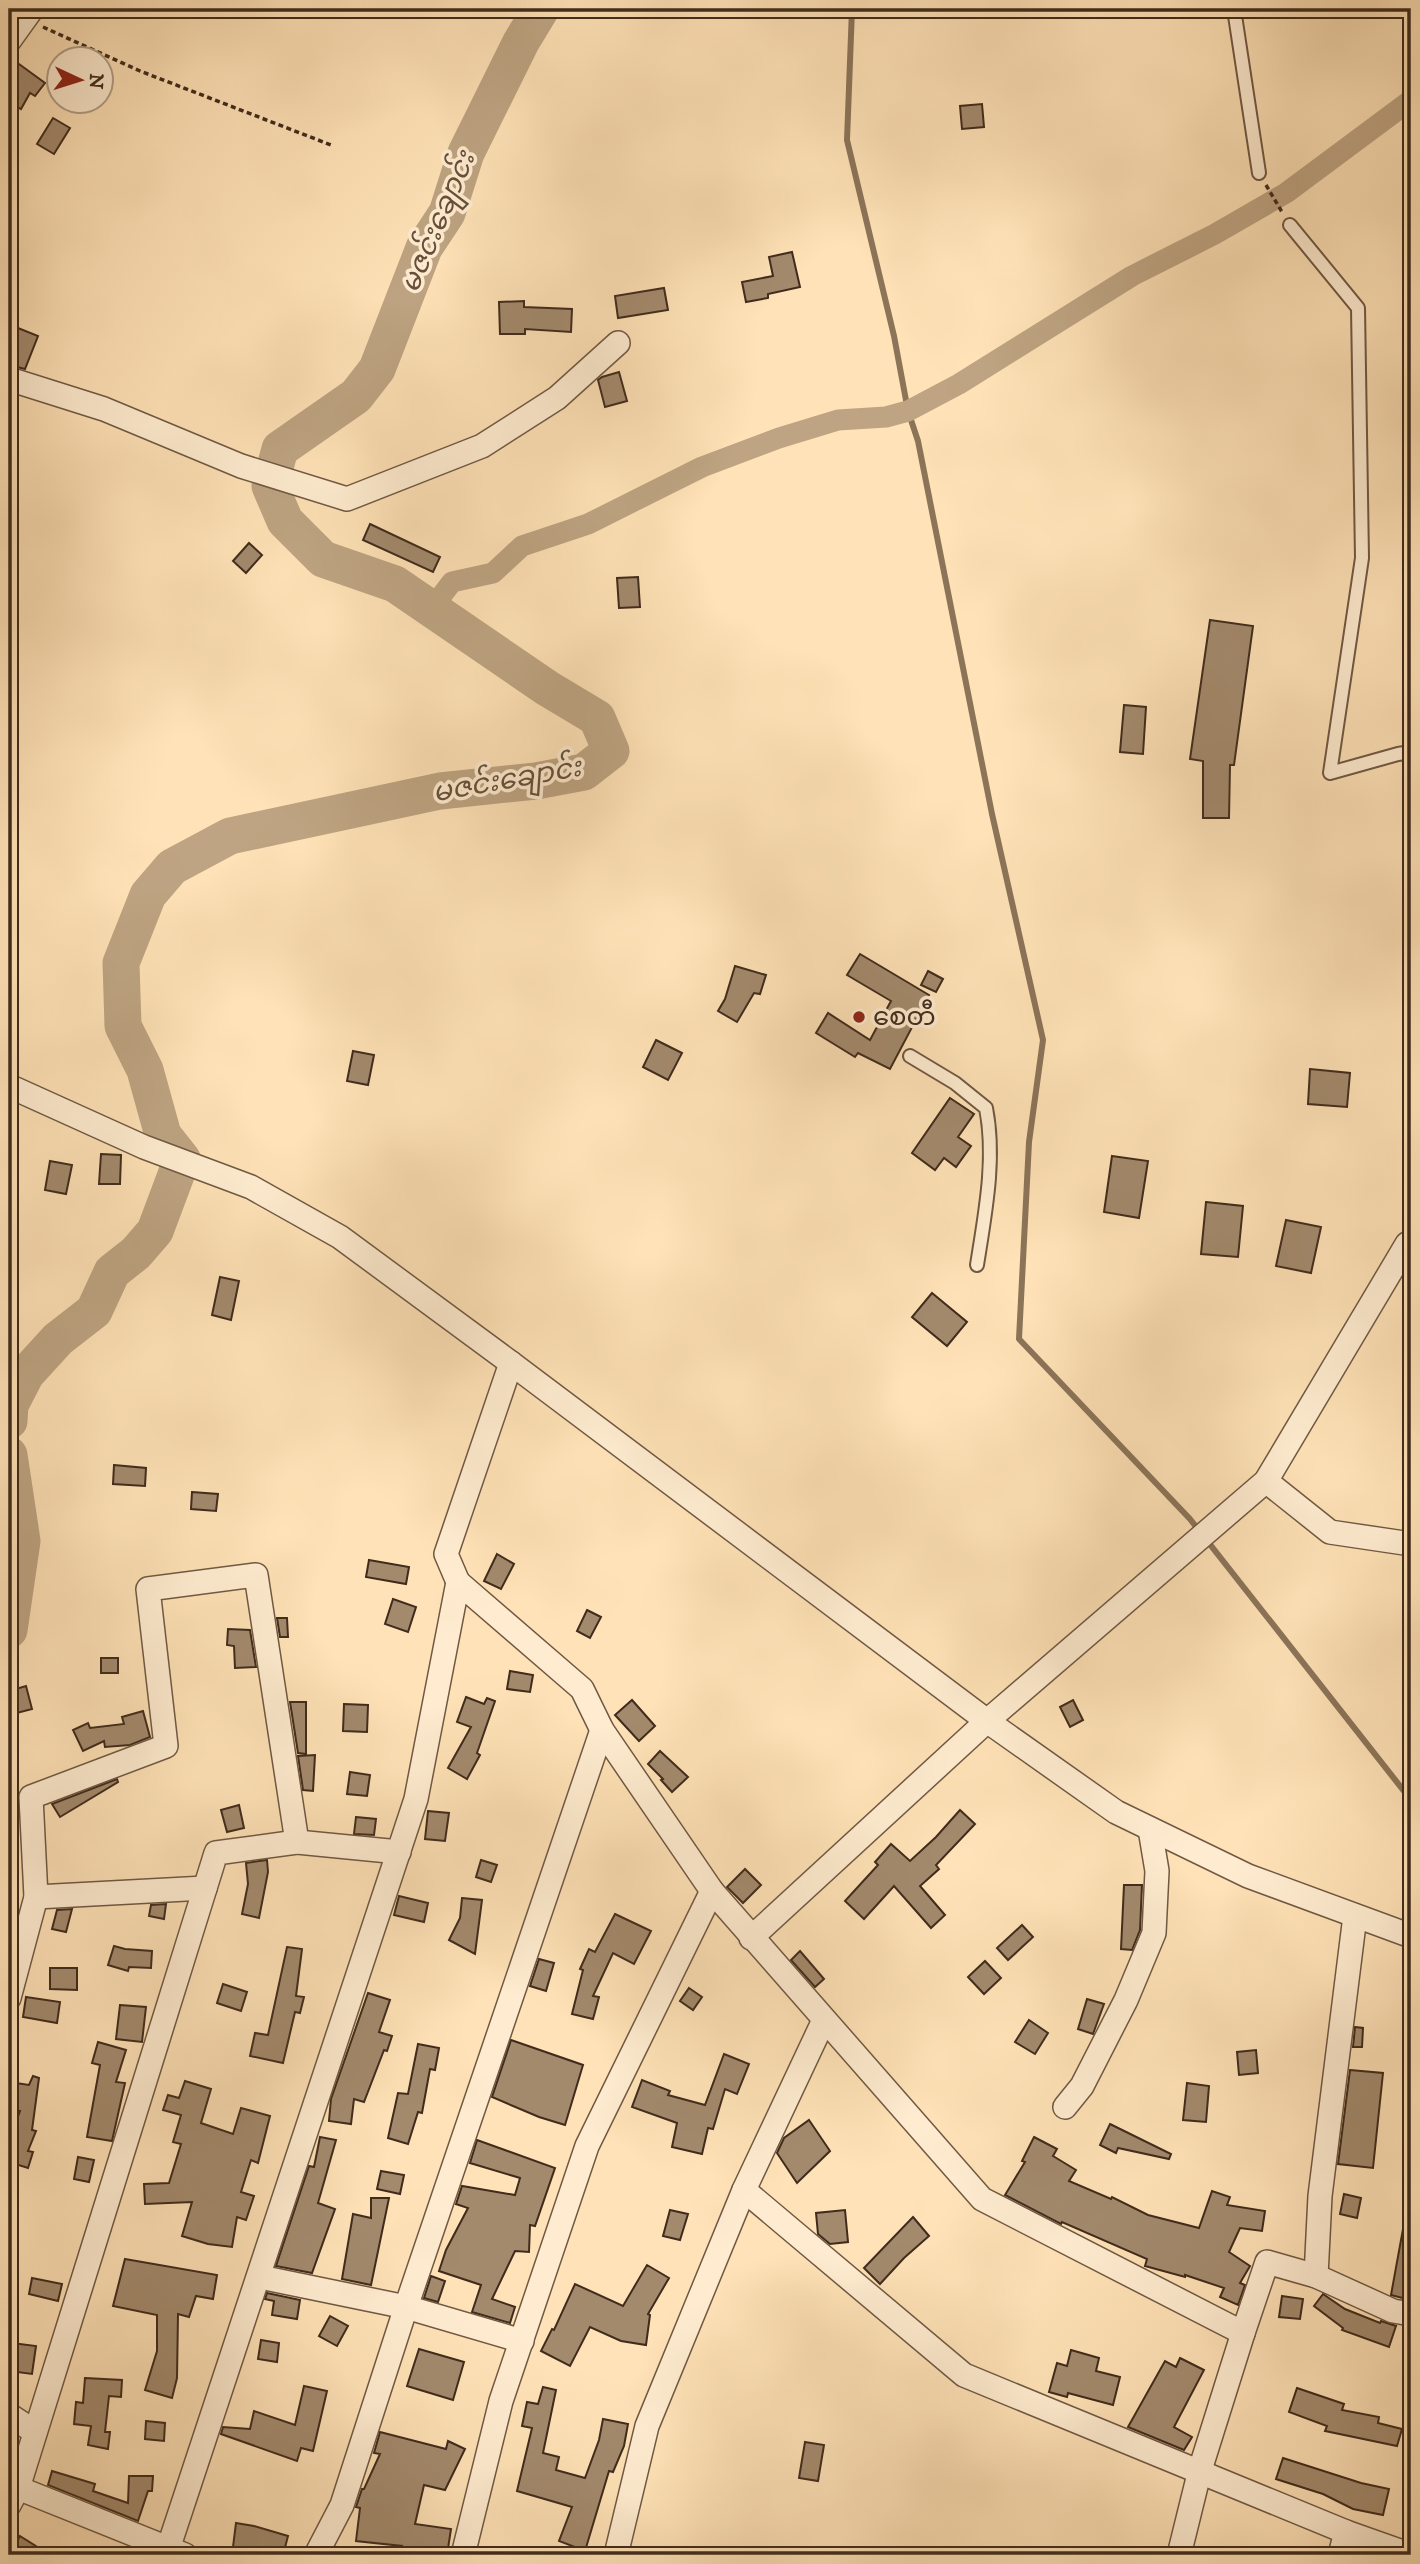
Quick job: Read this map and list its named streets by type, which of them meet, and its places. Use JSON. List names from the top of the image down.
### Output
{
  "water": ["မဇင်းချောင်း"],
  "places": ["စေတီ"],
  "north": "right"
}
